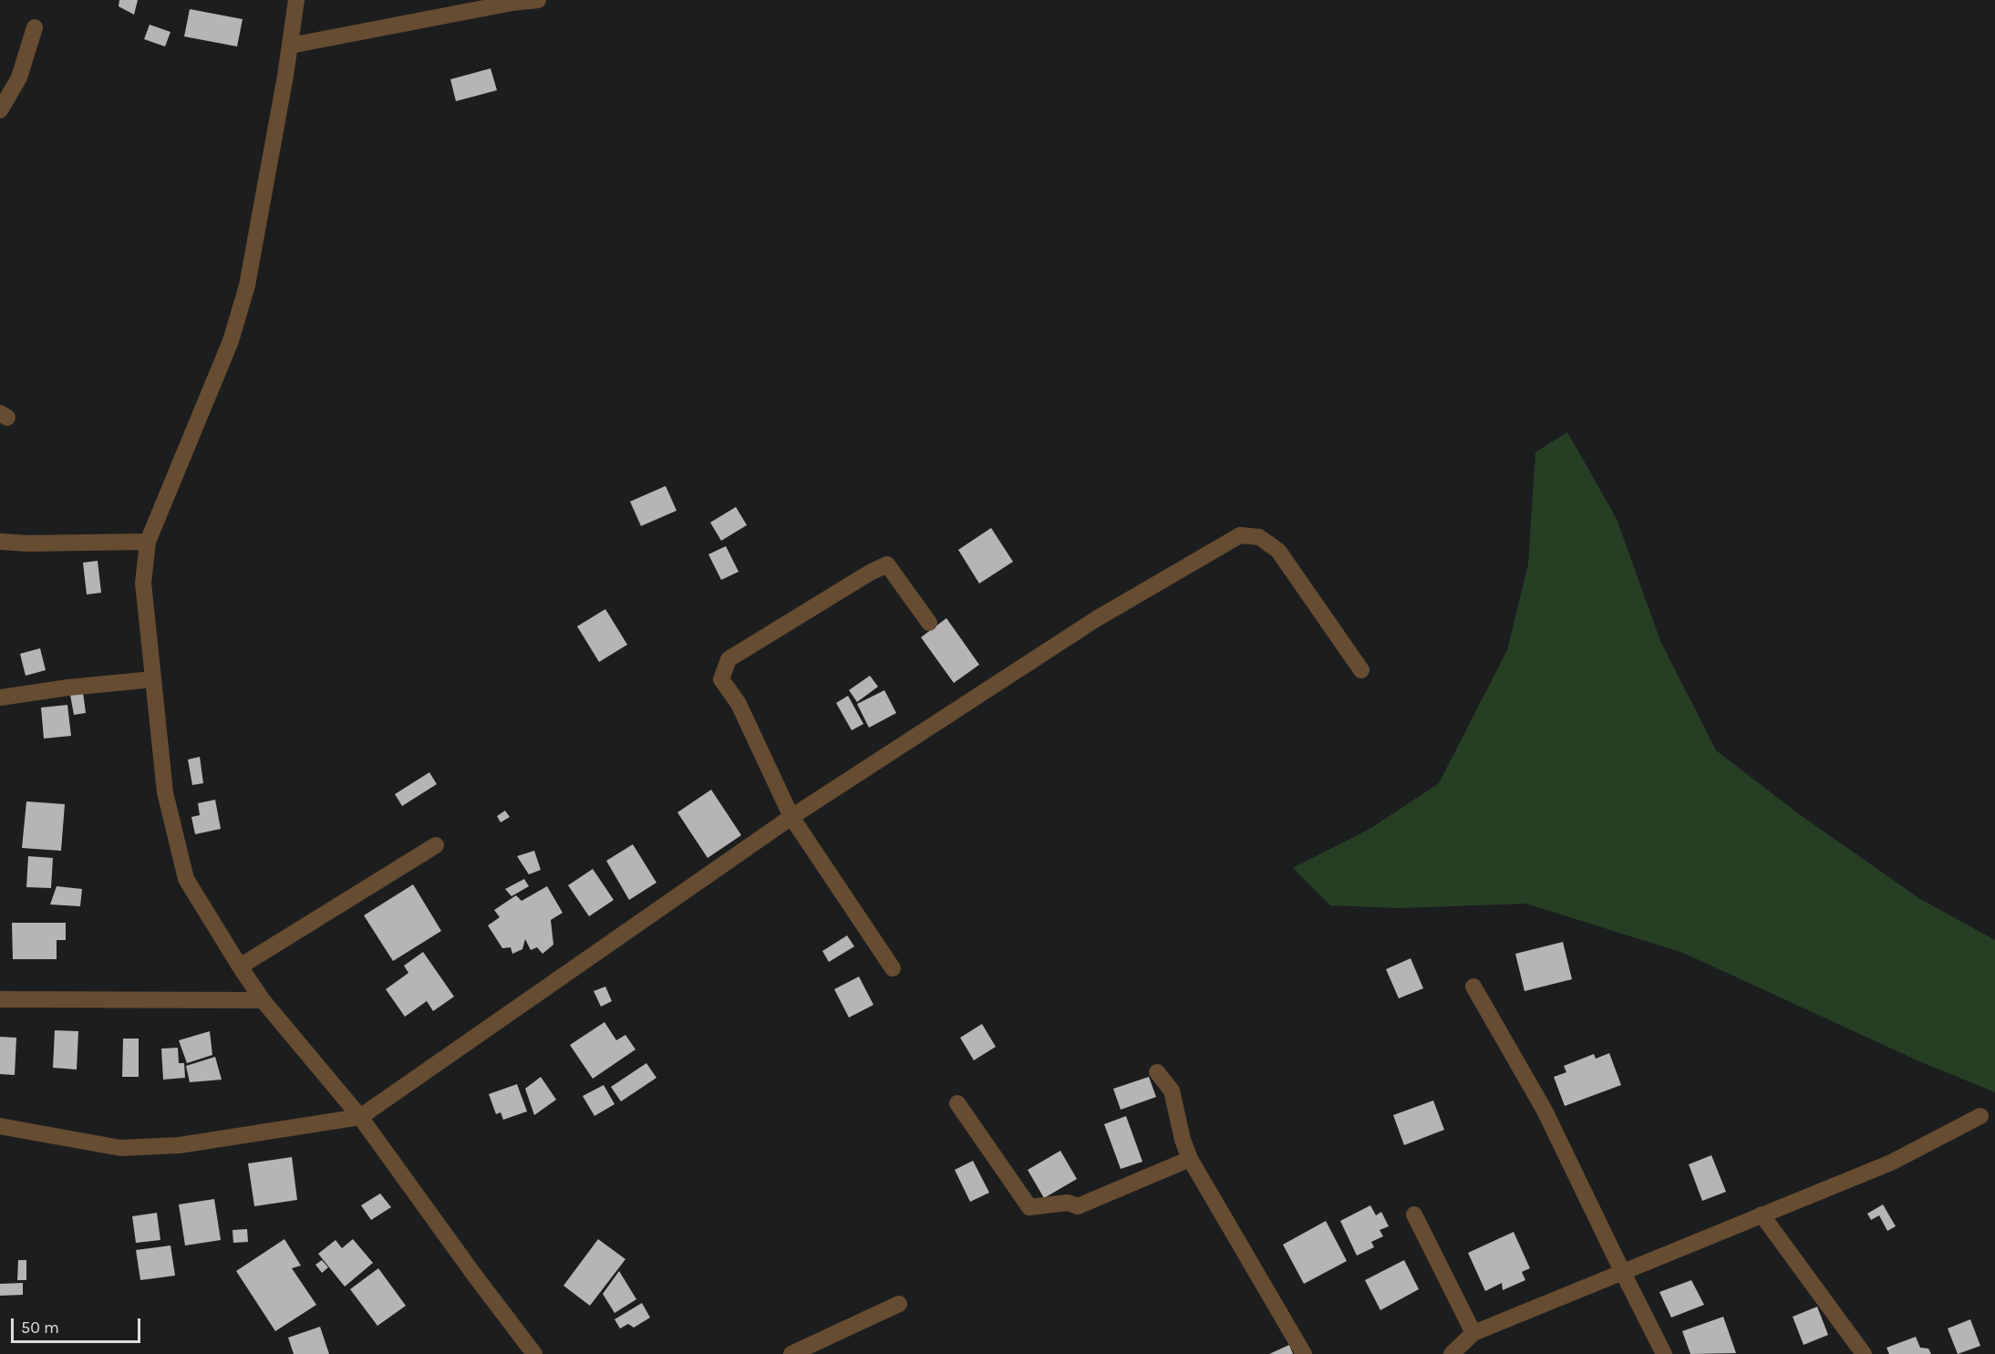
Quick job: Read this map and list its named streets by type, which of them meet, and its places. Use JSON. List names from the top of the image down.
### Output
{
  "scale_bar": "50 m"
}
